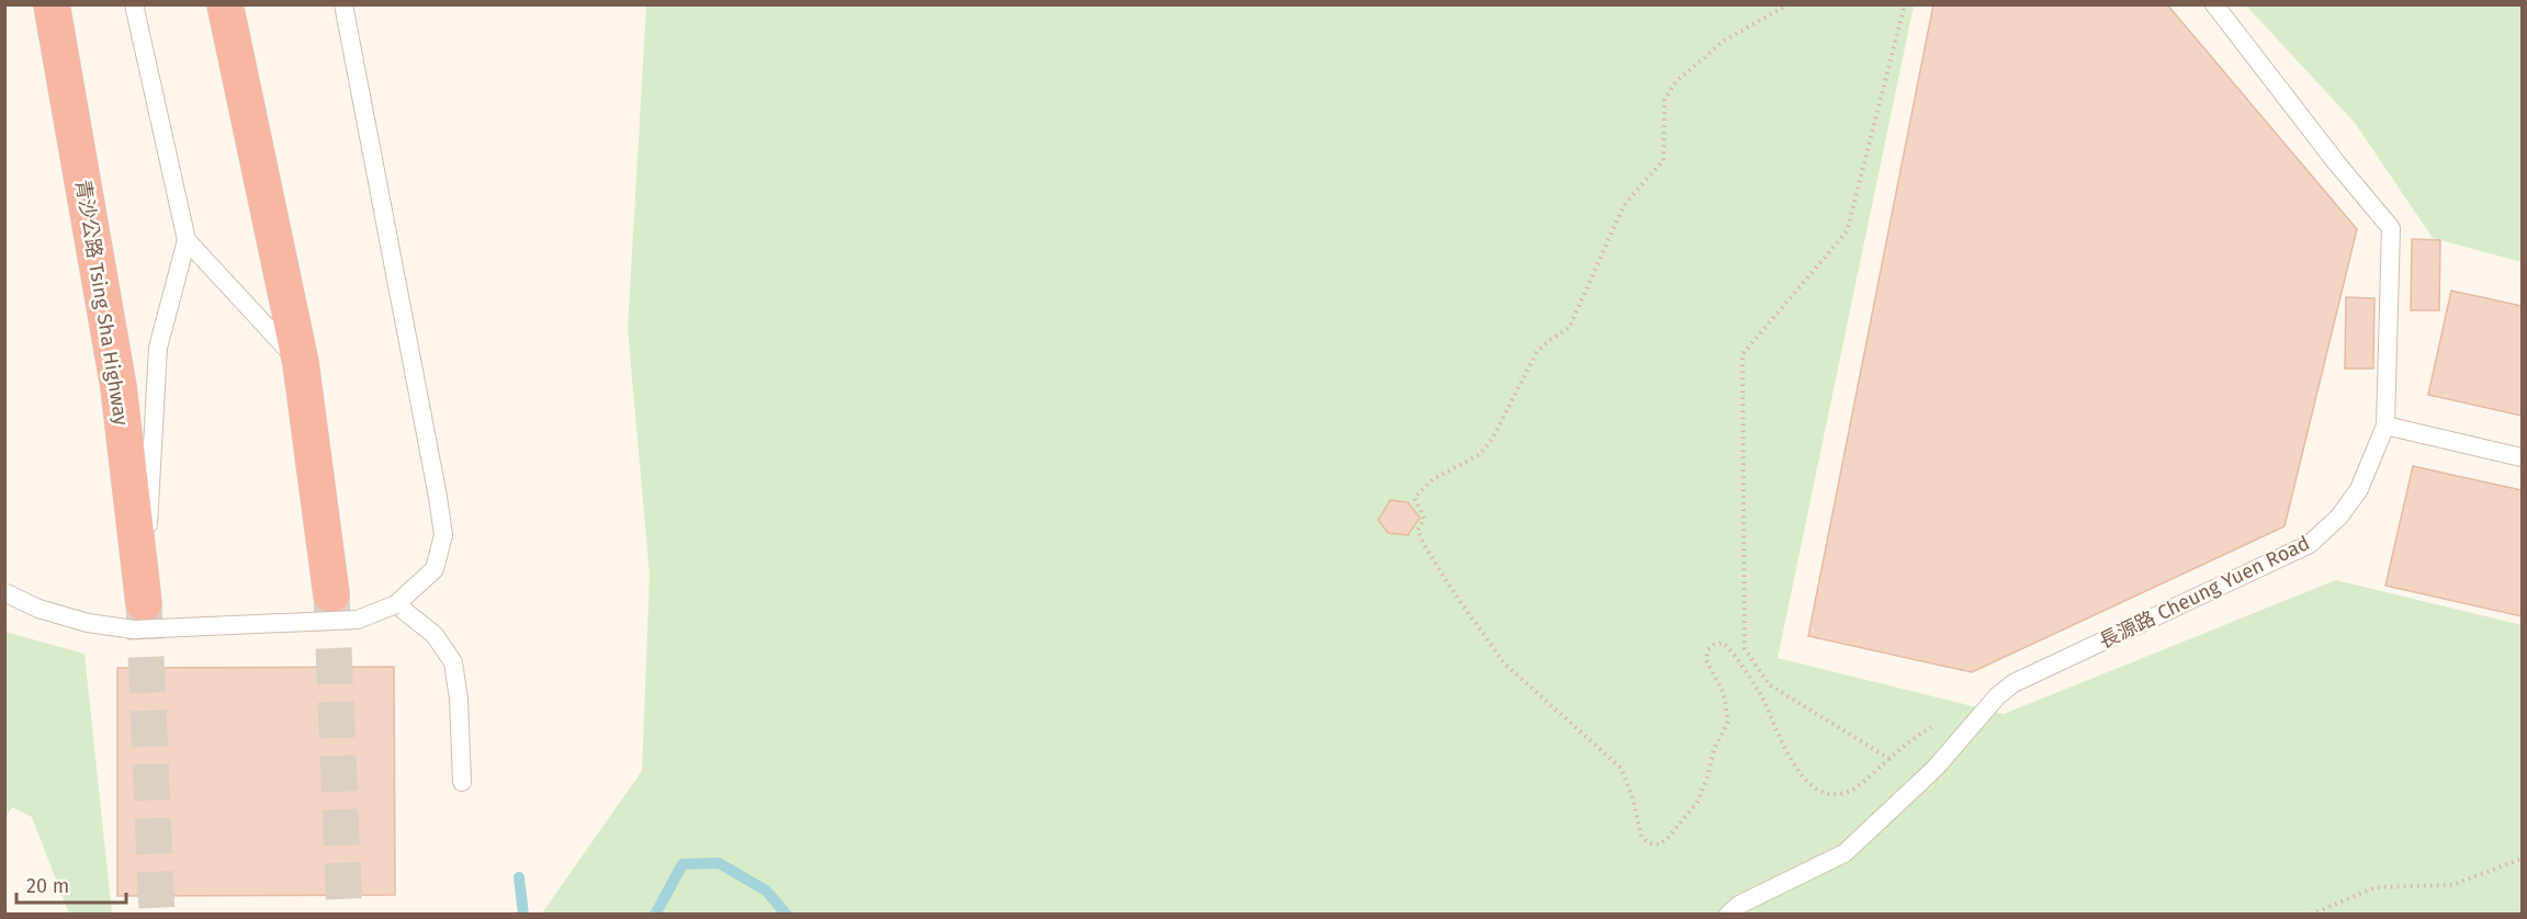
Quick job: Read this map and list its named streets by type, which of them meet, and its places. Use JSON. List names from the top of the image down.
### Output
{
  "streets": {
    "highway": ["青沙公路 Tsing Sha Highway"],
    "lane": ["長源路 Cheung Yuen Road"]
  },
  "scale_bar": "20 m"
}
